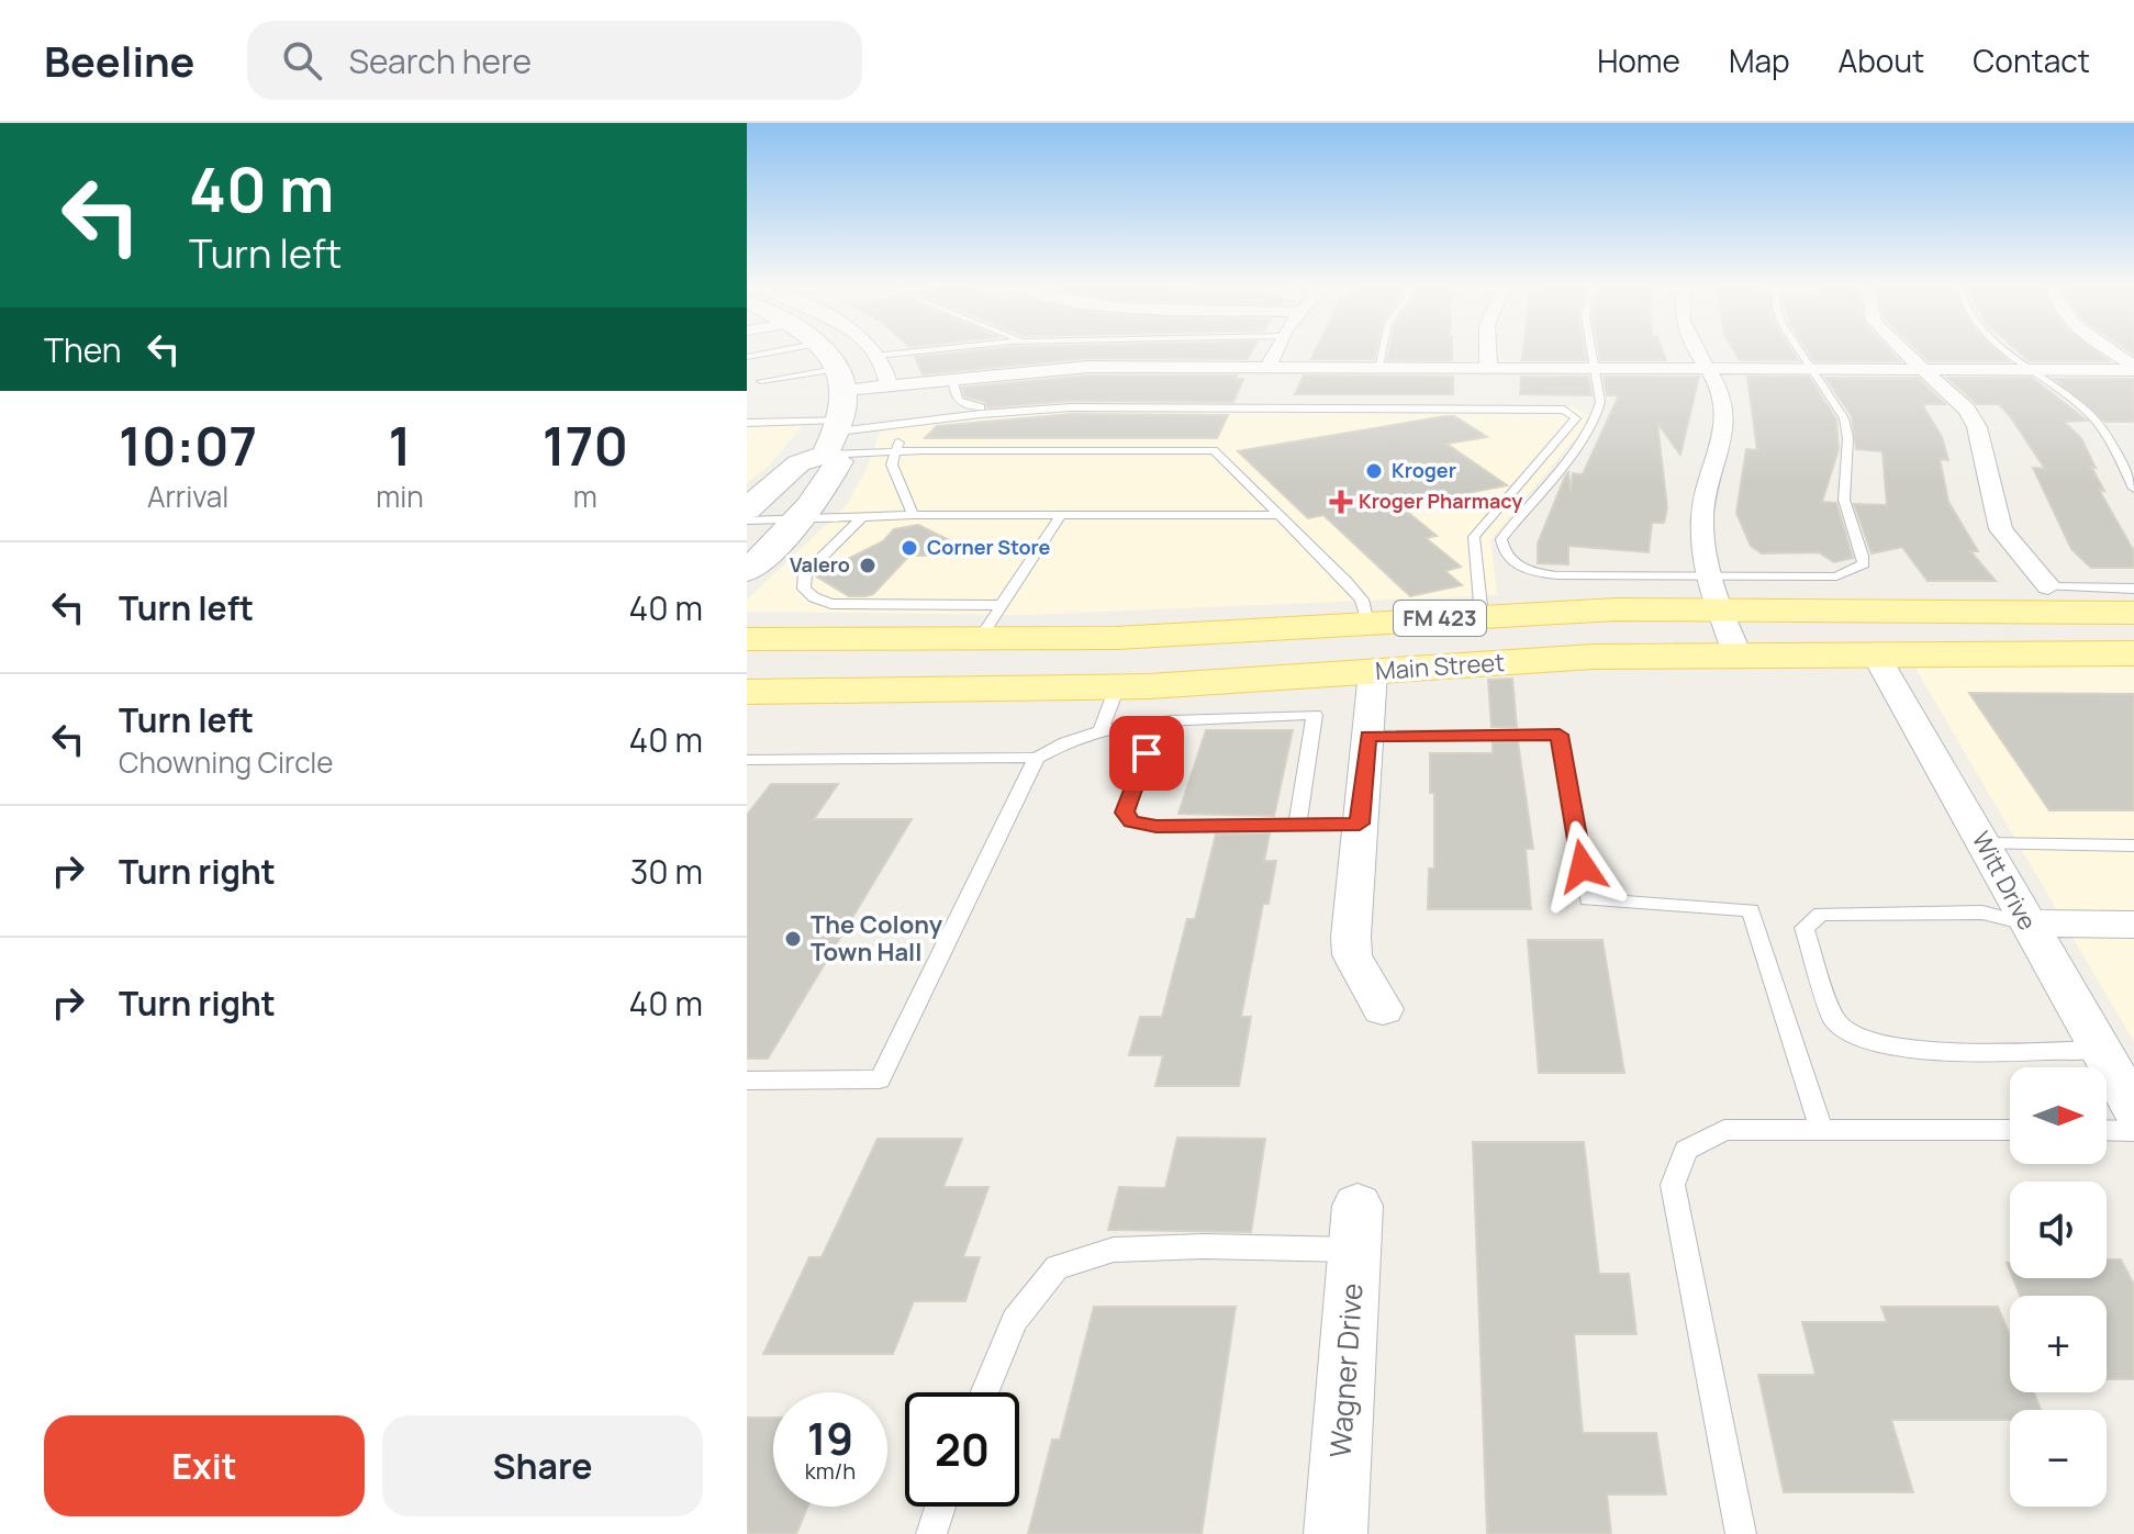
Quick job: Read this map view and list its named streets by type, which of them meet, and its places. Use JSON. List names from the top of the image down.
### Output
{
  "streets": {
    "main road": ["FM 423", "Main Street"],
    "street": ["Witt Drive", "Wagner Drive"]
  },
  "crossings": [
    ["Main Street", "Witt Drive"]
  ],
  "places": {
    "other": [
      "Kroger",
      "Corner Store",
      "Valero",
      "The Colony Town Hall"
    ],
    "health": ["Kroger Pharmacy"]
  },
  "north": "right",
  "page": {
    "header": "Beeline",
    "search": "Search here",
    "nav": [
      "Home",
      "Map",
      "About",
      "Contact"
    ],
    "turn": ["40 m", "Turn left"],
    "then": "Then",
    "eta": [
      "10:07",
      "Arrival",
      "1",
      "min",
      "170",
      "m"
    ],
    "list": [
      {
        "name": "Turn left",
        "value": "40 m"
      },
      {
        "name": "Turn left",
        "note": "Chowning Circle",
        "value": "40 m"
      },
      {
        "name": "Turn right",
        "value": "30 m"
      },
      {
        "name": "Turn right",
        "value": "40 m"
      }
    ],
    "map_buttons": ["+", "−"],
    "speed": "19 km/h",
    "limit": "20",
    "buttons": ["Exit", "Share"]
  }
}
